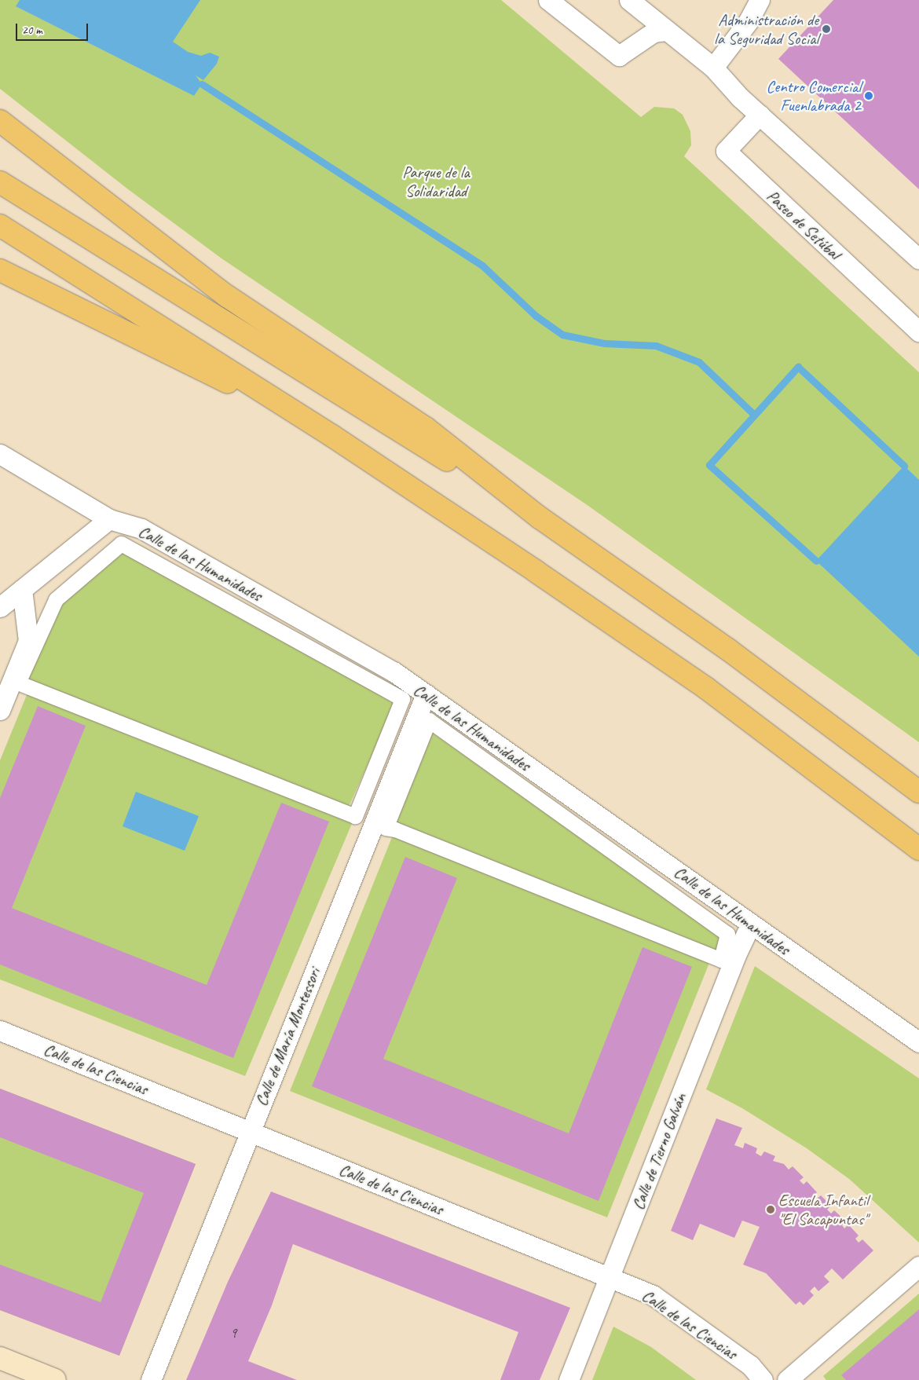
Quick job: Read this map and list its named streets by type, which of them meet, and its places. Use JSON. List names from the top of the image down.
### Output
{
  "streets": {
    "street": [
      "Paseo de Setúbal",
      "Calle de las Humanidades",
      "Calle de María Montessori",
      "Calle de las Ciencias",
      "Calle de Tierno Galván"
    ]
  },
  "crossings": [
    ["Calle de las Humanidades", "Calle de María Montessori"],
    ["Calle de las Humanidades", "Calle de Tierno Galván"],
    ["Calle de María Montessori", "Calle de las Ciencias"],
    ["Calle de las Ciencias", "Calle de Tierno Galván"]
  ],
  "parks": ["Parque de la Solidaridad"],
  "places": ["Administración de la Seguridad Social", "Centro Comercial Fuenlabrada 2", "Escuela Infantil \"El Sacapuntas\""],
  "house_numbers": ["9"],
  "scale_bar": "20 m"
}
